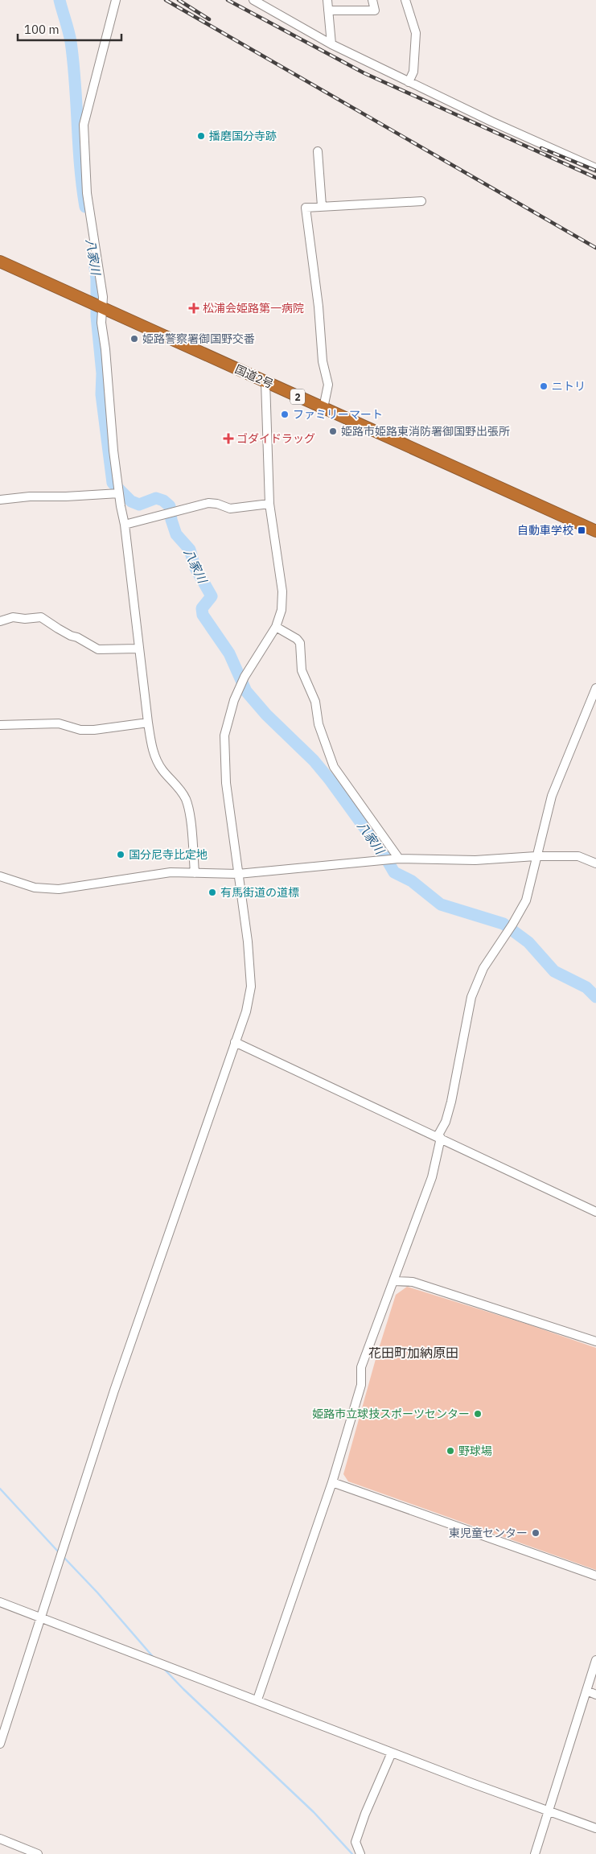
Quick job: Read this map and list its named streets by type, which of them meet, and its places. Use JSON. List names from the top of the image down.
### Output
{
  "streets": {
    "highway": ["国道2号", "2"]
  },
  "districts": ["花田町加納原田"],
  "water": ["八家川"],
  "places": {
    "other": [
      "播磨国分寺跡",
      "姫路警察署御国野交番",
      "ニトリ",
      "ファミリーマート",
      "姫路市姫路東消防署御国野出張所",
      "国分尼寺比定地",
      "有馬街道の道標",
      "姫路市立球技スポーツセンター",
      "野球場",
      "東児童センター"
    ],
    "health": ["松浦会姫路第一病院", "ゴダイドラッグ"],
    "transit": ["自動車学校"]
  },
  "scale_bar": "100 m"
}
